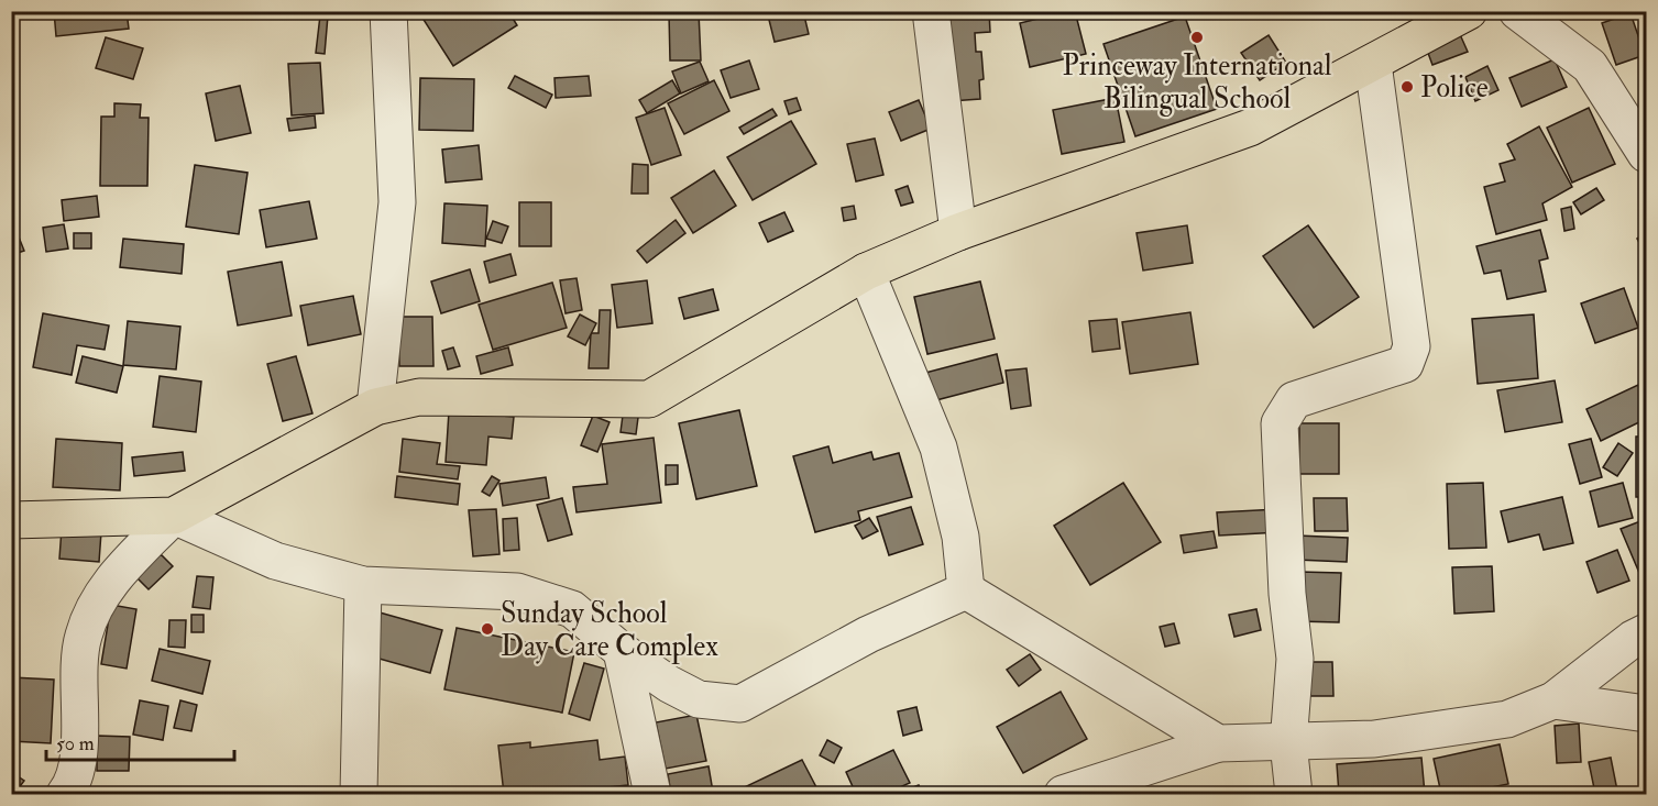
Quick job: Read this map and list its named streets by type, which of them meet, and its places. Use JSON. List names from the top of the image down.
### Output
{
  "places": ["Princeway International Bilingual School", "Police", "Sunday School Day Care Complex"],
  "scale_bar": "50 m"
}
